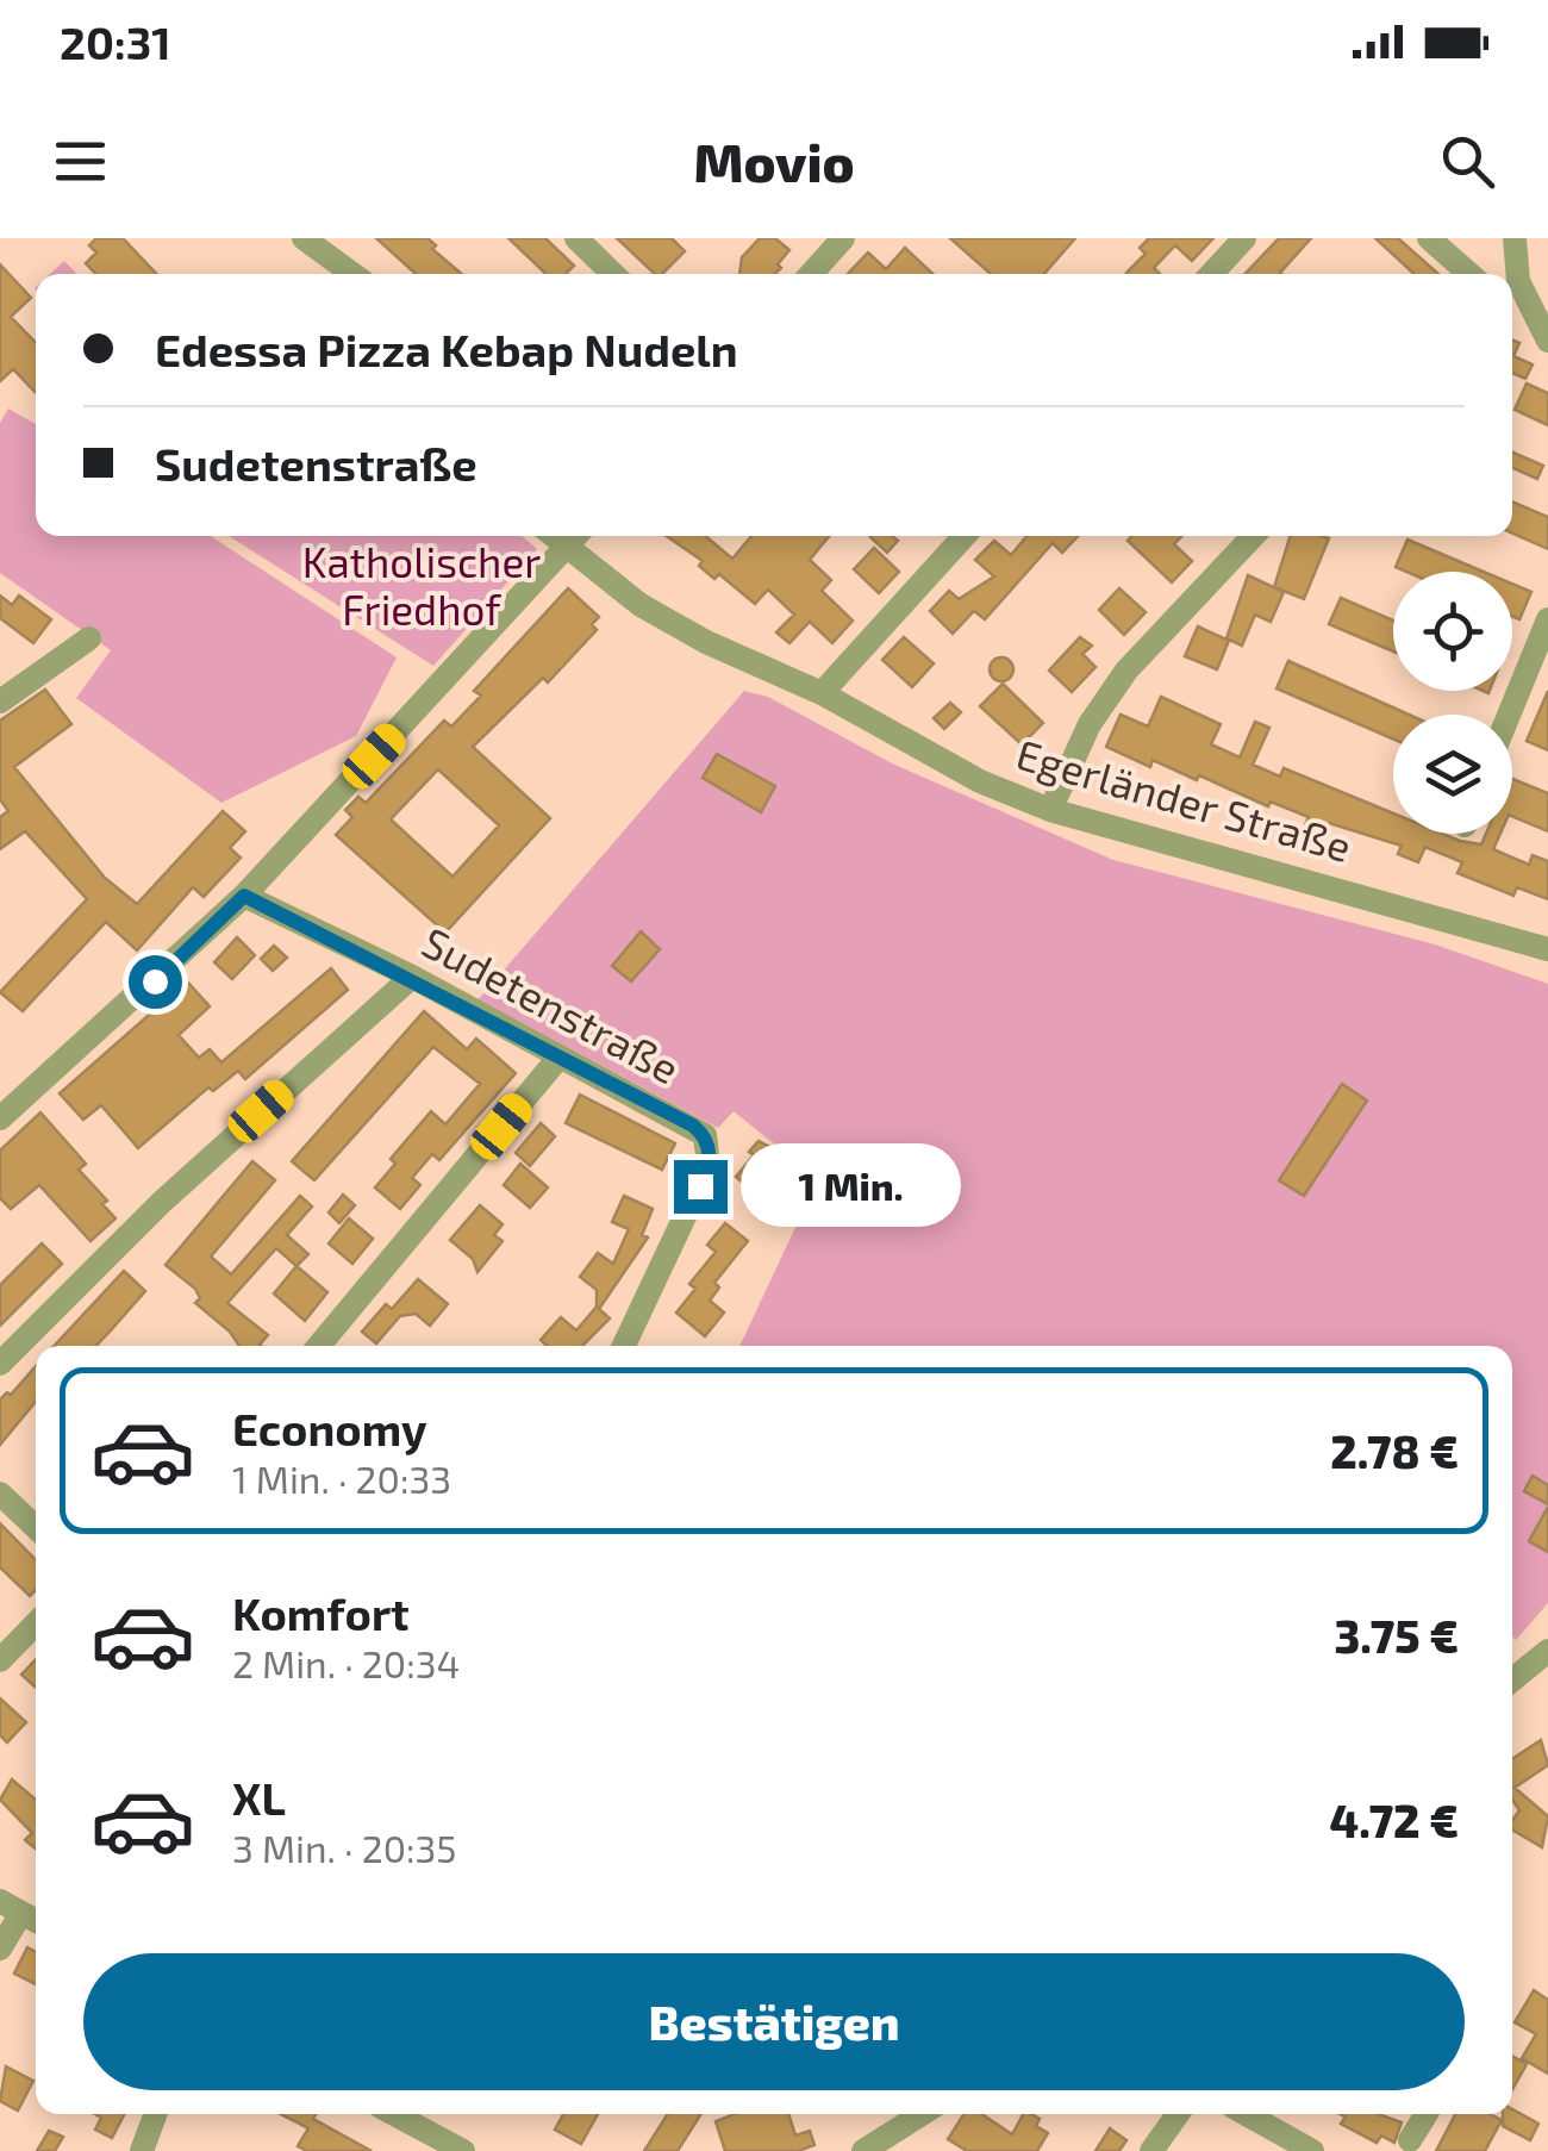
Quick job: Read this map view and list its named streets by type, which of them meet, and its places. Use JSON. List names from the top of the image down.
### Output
{
  "streets": {
    "street": ["Egerländer Straße", "Sudetenstraße"]
  },
  "parks": ["Katholischer Friedhof"],
  "page": {
    "status": "20:31",
    "header": "Movio",
    "banner": ["Edessa Pizza Kebap Nudeln", "Sudetenstraße"],
    "bubble": "1 Min.",
    "list": [
      {
        "name": "Economy",
        "note": "1 Min. · 20:33",
        "value": "2.78 €"
      },
      {
        "name": "Komfort",
        "note": "2 Min. · 20:34",
        "value": "3.75 €"
      },
      {
        "name": "XL",
        "note": "3 Min. · 20:35",
        "value": "4.72 €"
      }
    ],
    "buttons": "Bestätigen"
  }
}
